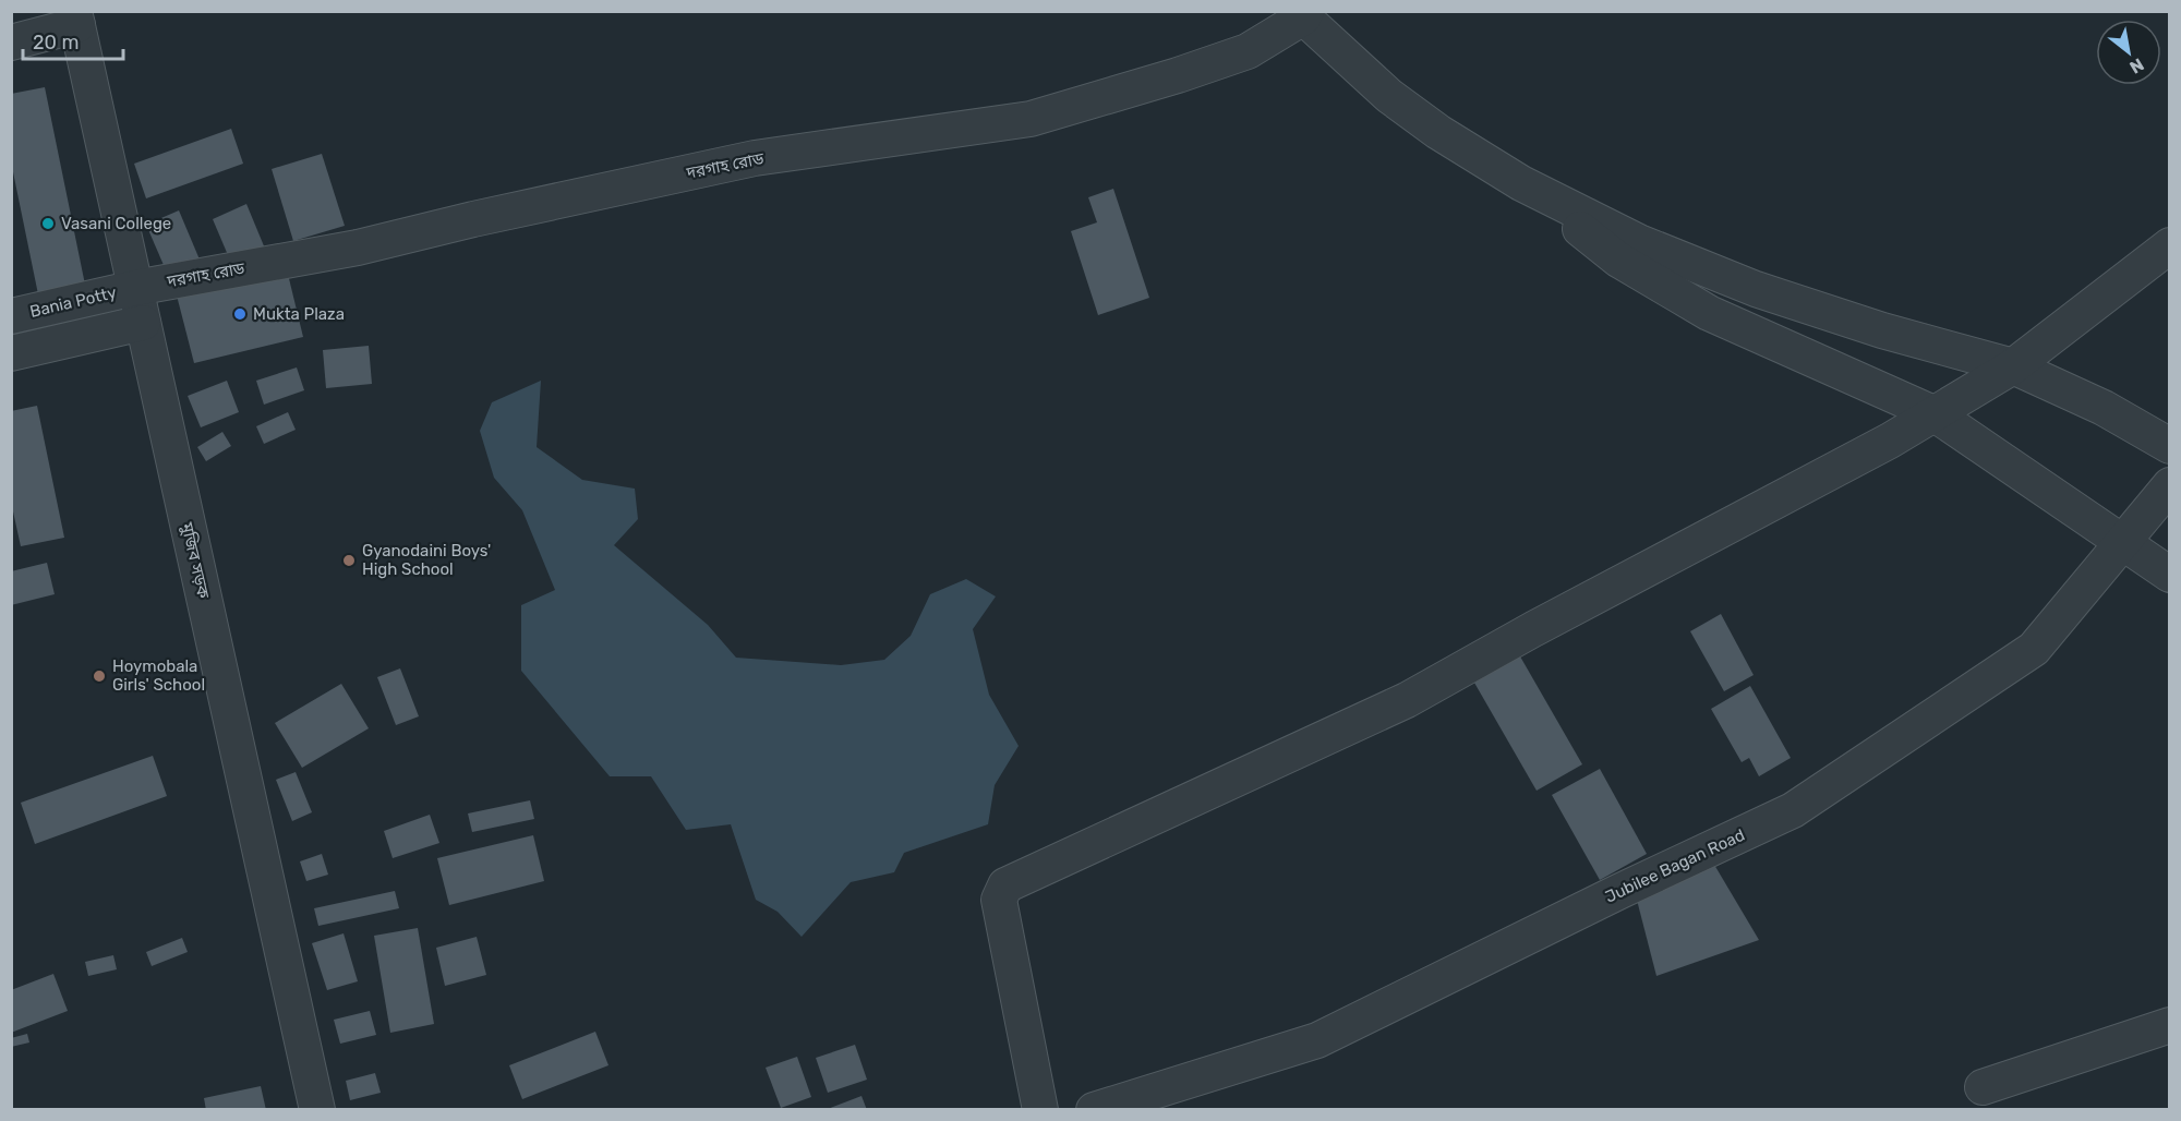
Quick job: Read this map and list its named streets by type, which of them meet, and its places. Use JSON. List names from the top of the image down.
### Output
{
  "streets": {
    "street": [
      "দরগাহ রোড",
      "Bania Potty",
      "মুজিব সড়ক",
      "Jubilee Bagan Road"
    ]
  },
  "crossings": [
    ["দরগাহ রোড", "Bania Potty"],
    ["দরগাহ রোড", "মুজিব সড়ক"],
    ["Bania Potty", "মুজিব সড়ক"]
  ],
  "places": [
    "Vasani College",
    "Mukta Plaza",
    "Gyanodaini Boys' High School",
    "Hoymobala Girls' School"
  ],
  "scale_bar": "20 m",
  "north": "bottom right"
}
